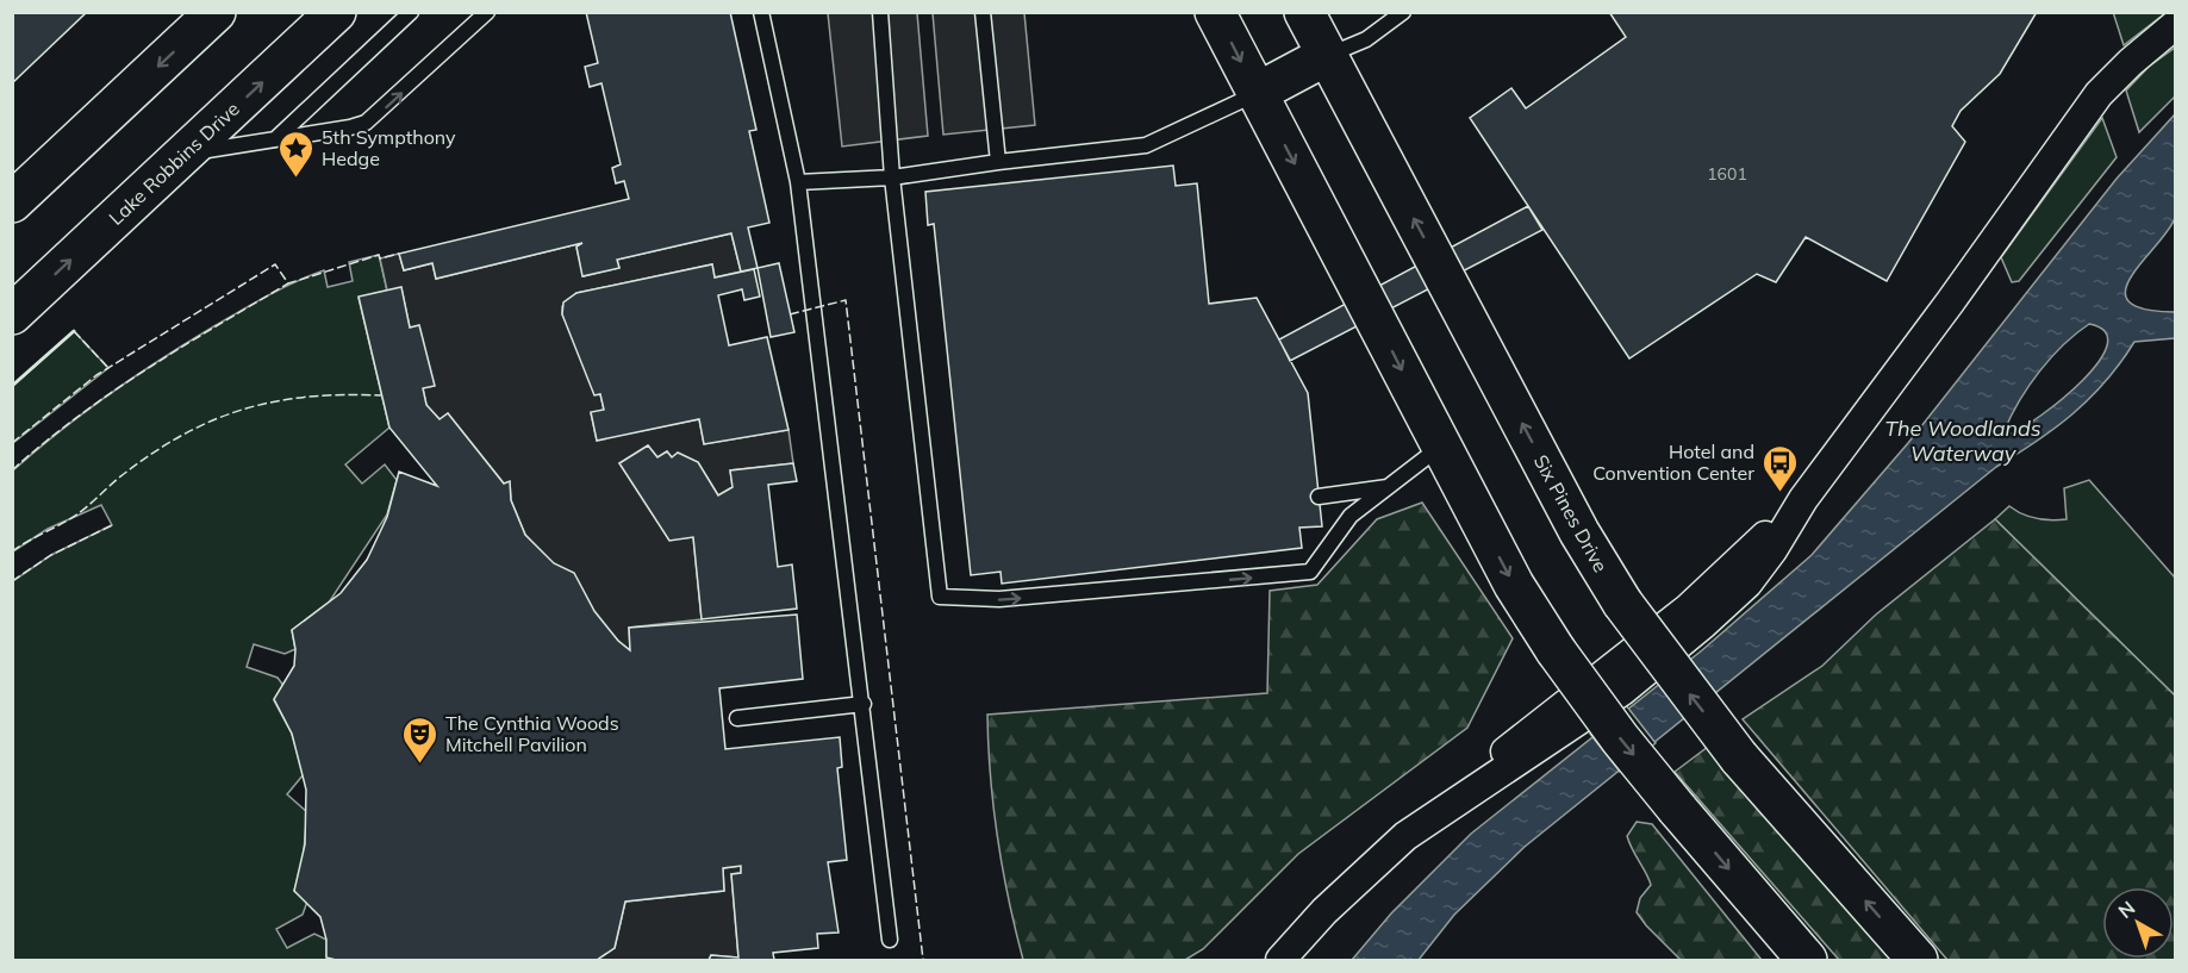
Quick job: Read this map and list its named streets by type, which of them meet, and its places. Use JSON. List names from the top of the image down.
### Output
{
  "streets": {
    "street": ["Lake Robbins Drive", "Six Pines Drive"]
  },
  "water": ["The Woodlands Waterway"],
  "places": {
    "place": ["5th Sympthony Hedge"],
    "bus stop": ["Hotel and Convention Center"],
    "theatre": ["The Cynthia Woods Mitchell Pavilion"]
  },
  "house_numbers": ["1601"],
  "north": "top left"
}
